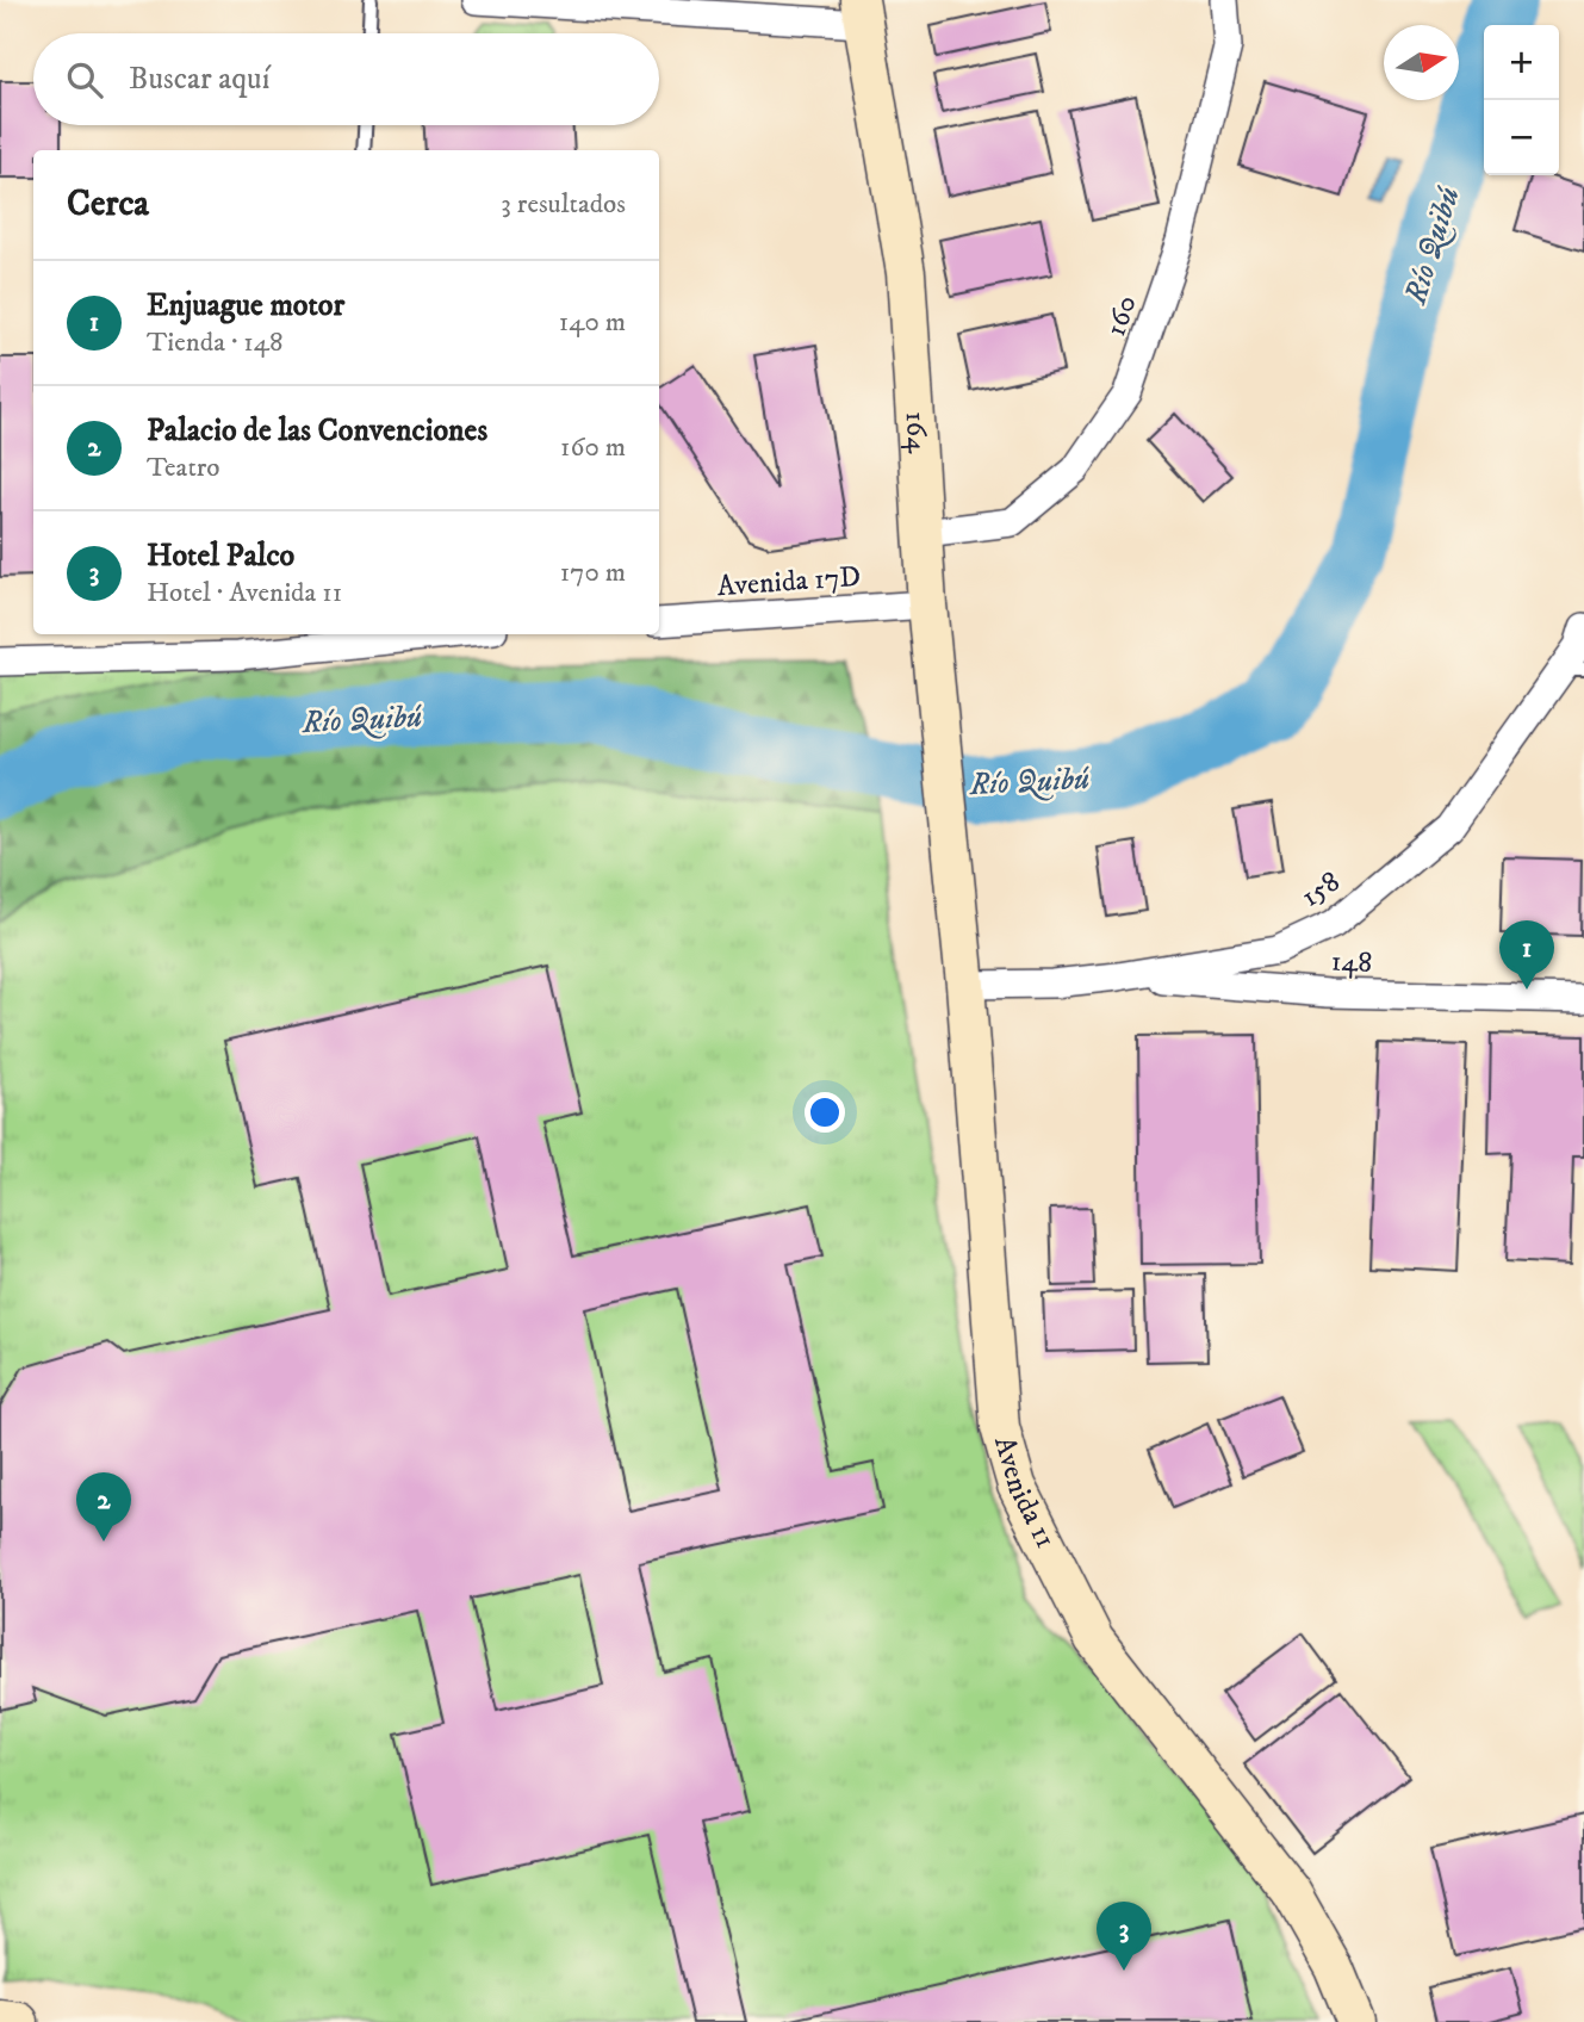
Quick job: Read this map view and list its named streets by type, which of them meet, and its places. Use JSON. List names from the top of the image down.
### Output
{
  "streets": {
    "street": [
      "160",
      "164",
      "Avenida 17D",
      "158",
      "148",
      "Avenida 11"
    ]
  },
  "crossings": [
    ["160", "164"],
    ["164", "Avenida 17D"],
    ["164", "Avenida 11"],
    ["158", "148"],
    ["158", "Avenida 11"]
  ],
  "water": ["Río Quibú"],
  "north": "right",
  "page": {
    "map_buttons": ["+", "−"],
    "search": "Buscar aquí",
    "heading": ["Cerca", "3 resultados"],
    "list": [
      {
        "mark": "1",
        "name": "Enjuague motor",
        "note": "Tienda · 148",
        "value": "140 m"
      },
      {
        "mark": "2",
        "name": "Palacio de las Convenciones",
        "note": "Teatro",
        "value": "160 m"
      },
      {
        "mark": "3",
        "name": "Hotel Palco",
        "note": "Hotel · Avenida 11",
        "value": "170 m"
      }
    ],
    "pins": ["1", "2", "3"]
  }
}
